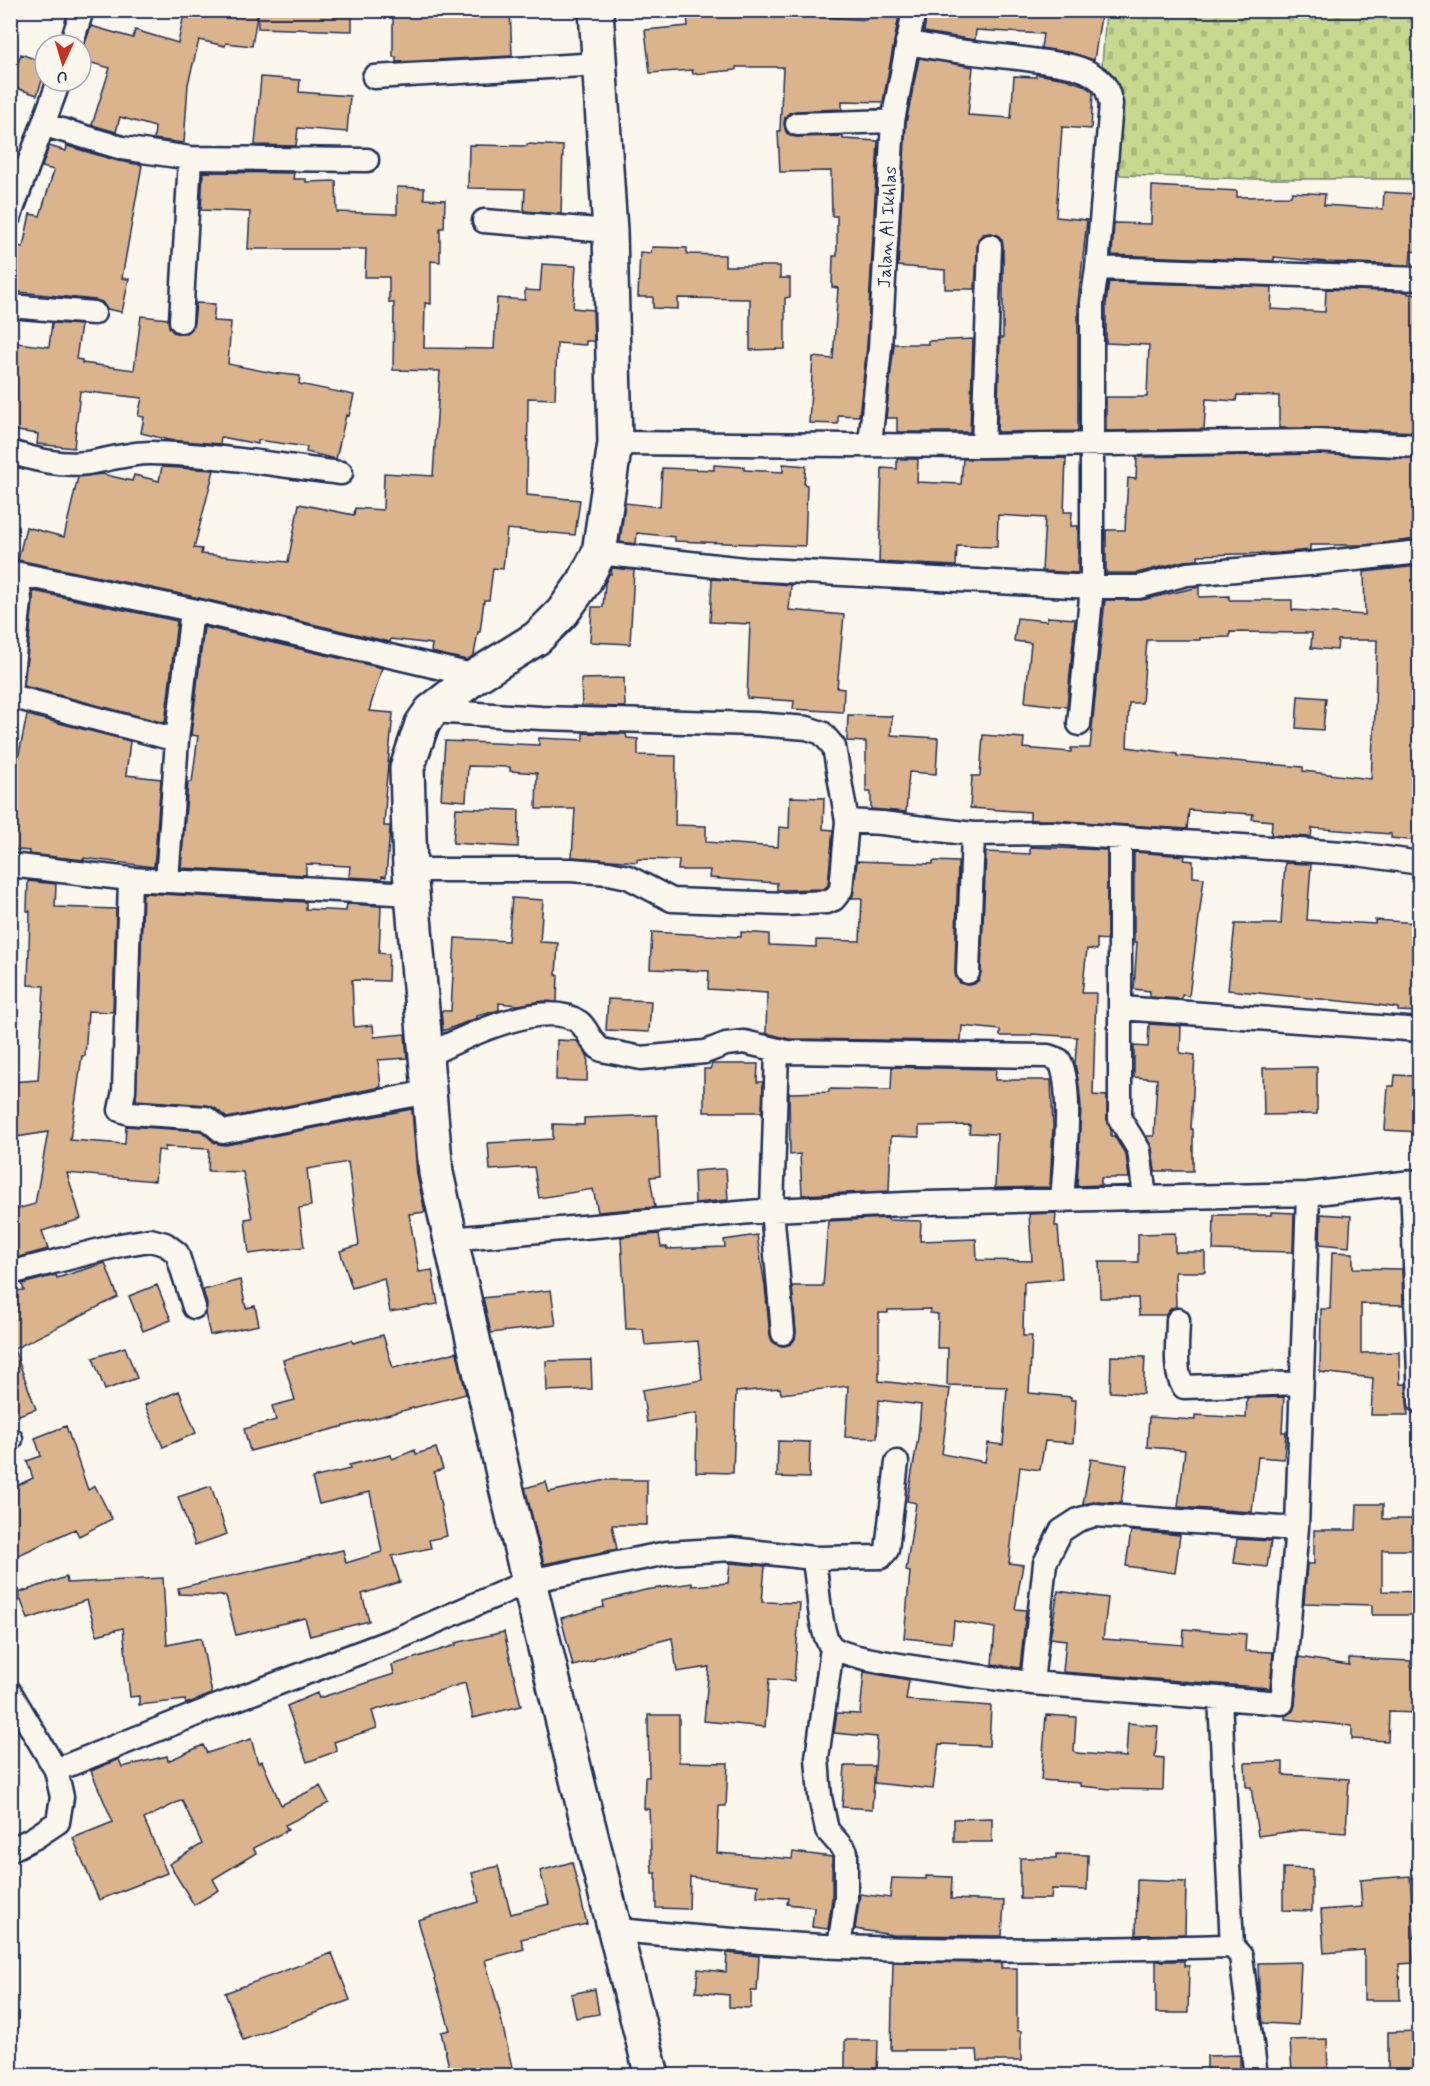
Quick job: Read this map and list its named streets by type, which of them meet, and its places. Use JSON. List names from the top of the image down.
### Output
{
  "streets": {
    "street": ["Jalan Al Ikhlas"]
  },
  "north": "bottom"
}
